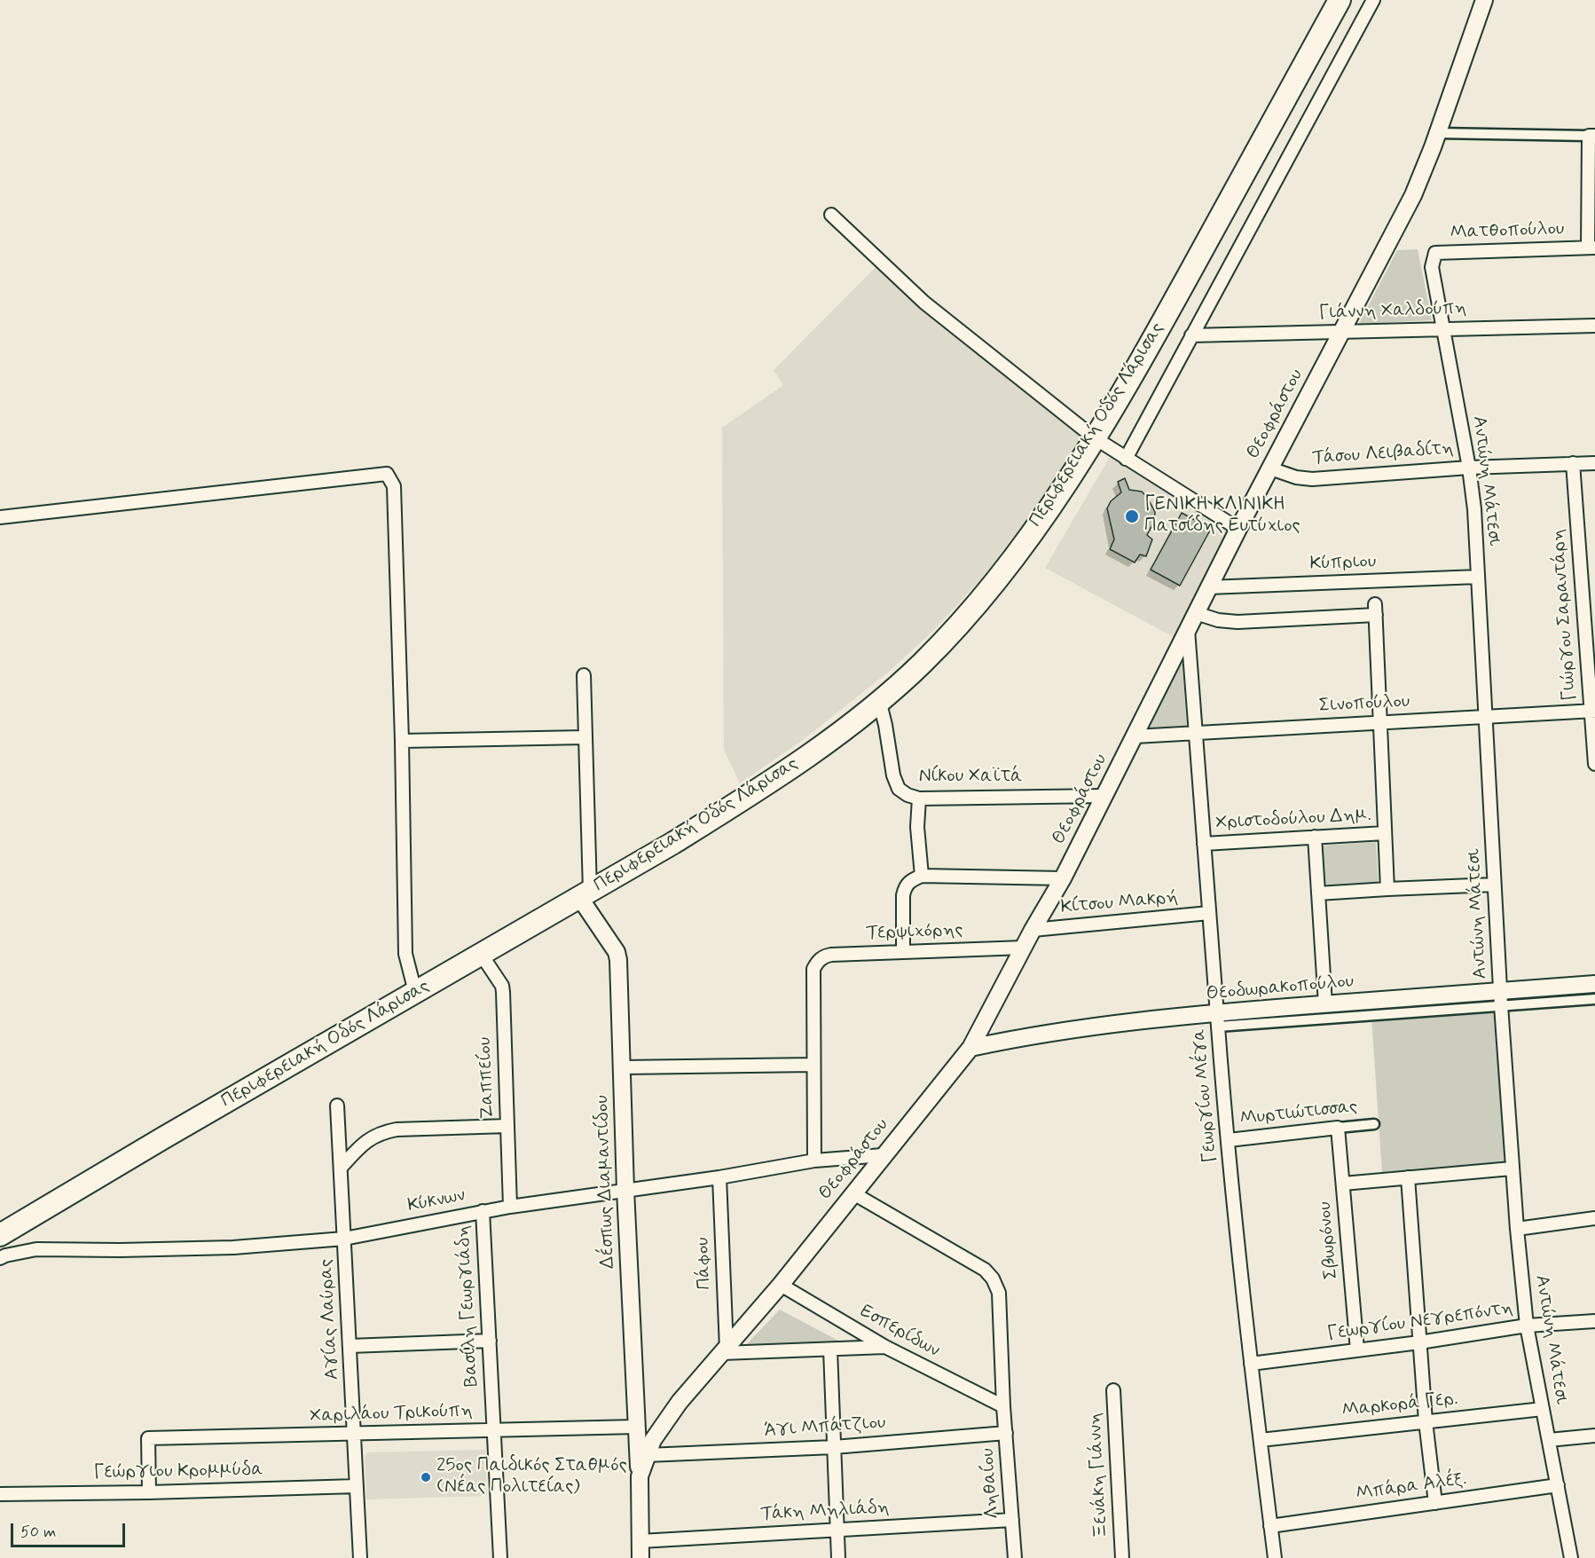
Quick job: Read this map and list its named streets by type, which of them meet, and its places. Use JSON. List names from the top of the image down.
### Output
{
  "streets": {
    "highway": ["Περιφερειακή Οδός Λάρισας"],
    "street": [
      "Ματθοπούλου",
      "Γιάννη Χαλδούπη",
      "Θεοφράστου",
      "Τάσου Λειβαδίτη",
      "Αντώνη Μάτεσι",
      "Κύπριου",
      "Γιώργου Σαραντάρη",
      "Σινοπούλου",
      "Νίκου Χαϊτά",
      "Χριστοδούλου Δημ.",
      "Κίτσου Μακρή",
      "Τερψιχόρης",
      "Θεοδωρακοπούλου",
      "Ζαππείου",
      "Γεωργίου Μέγα",
      "Μυρτιώτισσας",
      "Δέσπως Διαμαντίδου",
      "Κύκνων",
      "Σβωρόνου",
      "Πάφου",
      "Βασίλη Γεωργιάδη",
      "Αγίας Λαύρας",
      "Γεωργίου Νεγρεπόντη",
      "Εσπερίδων",
      "Μαρκορά Γερ.",
      "Χαριλάου Τρικούπη",
      "Άγι Μπάτζιου",
      "Γεώργιου Κρομμύδα",
      "Ξενάκη Γιάννη",
      "Ληθαίου",
      "Μπάρα Αλέξ.",
      "Τάκη Μηλιάδη"
    ]
  },
  "crossings": [
    ["Ματθοπούλου", "Αντώνη Μάτεσι"],
    ["Γιάννη Χαλδούπη", "Θεοφράστου"],
    ["Γιάννη Χαλδούπη", "Αντώνη Μάτεσι"],
    ["Θεοφράστου", "Τάσου Λειβαδίτη"],
    ["Θεοφράστου", "Κύπριου"],
    ["Θεοφράστου", "Σινοπούλου"],
    ["Θεοφράστου", "Νίκου Χαϊτά"],
    ["Θεοφράστου", "Κίτσου Μακρή"],
    ["Θεοφράστου", "Τερψιχόρης"],
    ["Θεοφράστου", "Θεοδωρακοπούλου"],
    ["Θεοφράστου", "Γεωργίου Μέγα"],
    ["Θεοφράστου", "Δέσπως Διαμαντίδου"],
    ["Θεοφράστου", "Κύκνων"],
    ["Θεοφράστου", "Πάφου"],
    ["Θεοφράστου", "Εσπερίδων"],
    ["Θεοφράστου", "Άγι Μπάτζιου"],
    ["Θεοφράστου", "Ληθαίου"],
    ["Θεοφράστου", "Τάκη Μηλιάδη"],
    ["Περιφερειακή Οδός Λάρισας", "Νίκου Χαϊτά"],
    ["Περιφερειακή Οδός Λάρισας", "Ζαππείου"],
    ["Περιφερειακή Οδός Λάρισας", "Δέσπως Διαμαντίδου"],
    ["Περιφερειακή Οδός Λάρισας", "Κύκνων"],
    ["Τάσου Λειβαδίτη", "Αντώνη Μάτεσι"],
    ["Τάσου Λειβαδίτη", "Γιώργου Σαραντάρη"],
    ["Αντώνη Μάτεσι", "Κύπριου"],
    ["Αντώνη Μάτεσι", "Σινοπούλου"],
    ["Αντώνη Μάτεσι", "Θεοδωρακοπούλου"],
    ["Αντώνη Μάτεσι", "Γεωργίου Νεγρεπόντη"],
    ["Αντώνη Μάτεσι", "Μαρκορά Γερ."],
    ["Αντώνη Μάτεσι", "Μπάρα Αλέξ."],
    ["Γιώργου Σαραντάρη", "Σινοπούλου"],
    ["Σινοπούλου", "Γεωργίου Μέγα"],
    ["Χριστοδούλου Δημ.", "Γεωργίου Μέγα"],
    ["Κίτσου Μακρή", "Γεωργίου Μέγα"],
    ["Θεοδωρακοπούλου", "Γεωργίου Μέγα"],
    ["Ζαππείου", "Κύκνων"],
    ["Γεωργίου Μέγα", "Μυρτιώτισσας"],
    ["Γεωργίου Μέγα", "Γεωργίου Νεγρεπόντη"],
    ["Γεωργίου Μέγα", "Μαρκορά Γερ."],
    ["Γεωργίου Μέγα", "Μπάρα Αλέξ."],
    ["Μυρτιώτισσας", "Σβωρόνου"],
    ["Δέσπως Διαμαντίδου", "Κύκνων"],
    ["Δέσπως Διαμαντίδου", "Χαριλάου Τρικούπη"],
    ["Κύκνων", "Πάφου"],
    ["Κύκνων", "Βασίλη Γεωργιάδη"],
    ["Κύκνων", "Αγίας Λαύρας"],
    ["Σβωρόνου", "Γεωργίου Νεγρεπόντη"],
    ["Βασίλη Γεωργιάδη", "Χαριλάου Τρικούπη"],
    ["Αγίας Λαύρας", "Χαριλάου Τρικούπη"],
    ["Αγίας Λαύρας", "Γεώργιου Κρομμύδα"],
    ["Εσπερίδων", "Ληθαίου"],
    ["Χαριλάου Τρικούπη", "Γεώργιου Κρομμύδα"],
    ["Άγι Μπάτζιου", "Ληθαίου"],
    ["Ληθαίου", "Τάκη Μηλιάδη"]
  ],
  "places": ["ΓΕΝΙΚΗ ΚΛΙΝΙΚΗ Πατσίδης Ευτύχιος", "25ος Παιδικός Σταθμός (Νέας Πολιτείας)"],
  "scale_bar": "50 m"
}
